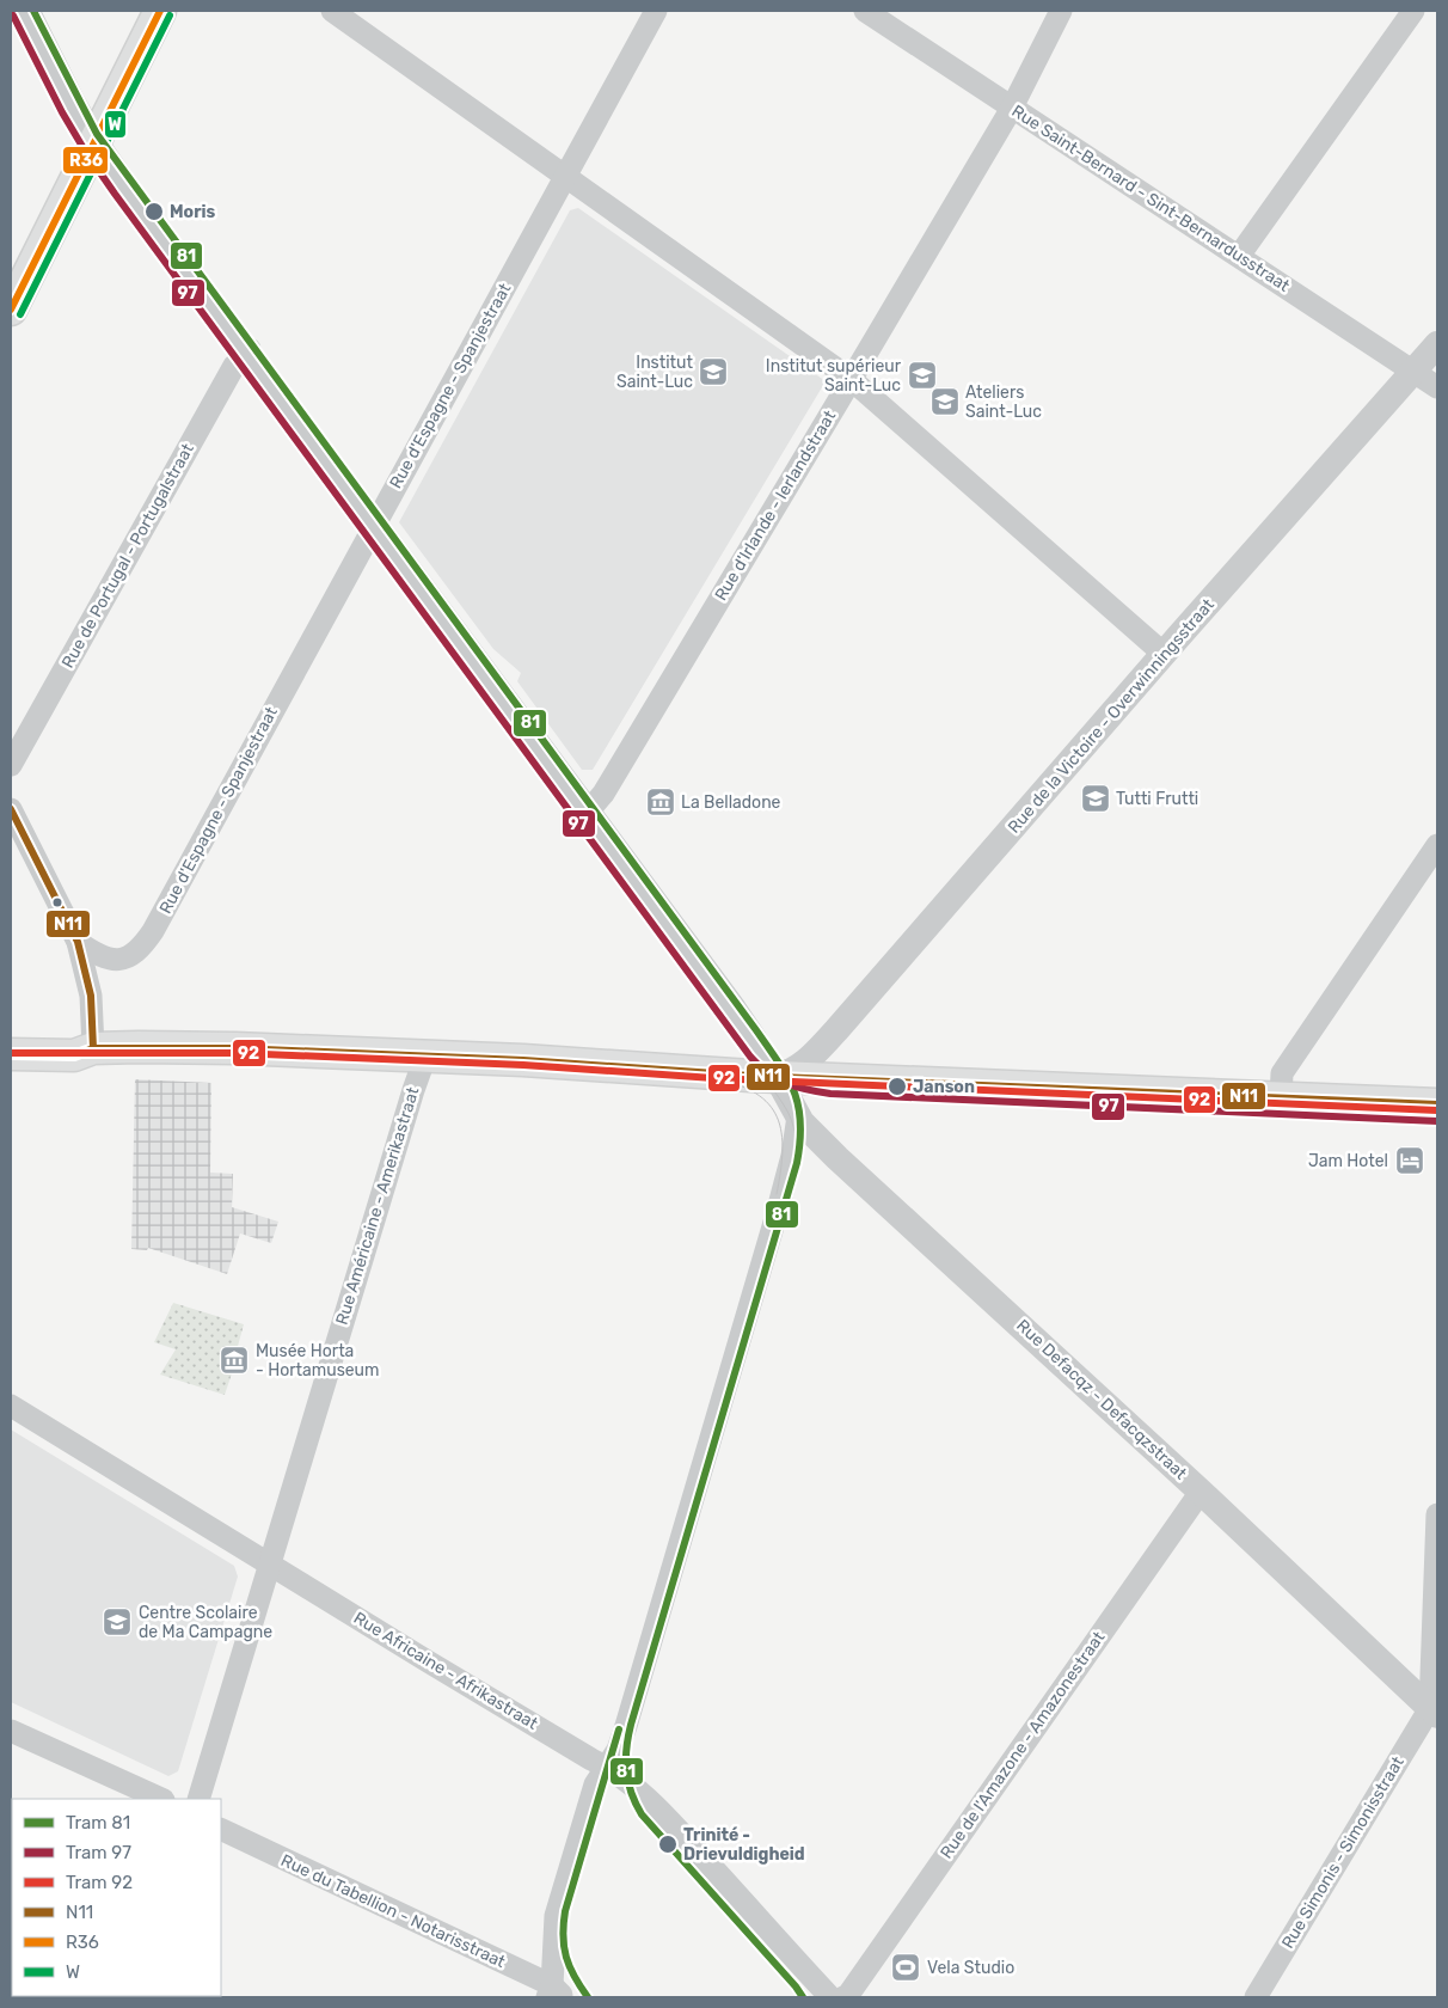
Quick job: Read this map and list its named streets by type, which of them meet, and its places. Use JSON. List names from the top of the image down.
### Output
{
  "streets": {
    "street": [
      "Rue Saint-Bernard - Sint-Bernardusstraat",
      "Rue d'Espagne - Spanjestraat",
      "Rue d'Irlande - Ierlandstraat",
      "Rue de Portugal - Portugalstraat",
      "Rue de la Victoire - Overwinningsstraat",
      "Rue Américaine - Amerikastraat",
      "Rue Defacqz - Defacqzstraat",
      "Rue Africaine - Afrikastraat",
      "Rue de l'Amazone - Amazonestraat",
      "Rue Simonis - Simonisstraat",
      "Rue du Tabellion - Notarisstraat"
    ]
  },
  "crossings": [
    ["Rue Saint-Bernard - Sint-Bernardusstraat", "Rue d'Irlande - Ierlandstraat"],
    ["Rue Saint-Bernard - Sint-Bernardusstraat", "Rue de la Victoire - Overwinningsstraat"],
    ["Rue de la Victoire - Overwinningsstraat", "Rue Defacqz - Defacqzstraat"],
    ["Rue Américaine - Amerikastraat", "Rue Africaine - Afrikastraat"],
    ["Rue Defacqz - Defacqzstraat", "Rue de l'Amazone - Amazonestraat"],
    ["Rue Defacqz - Defacqzstraat", "Rue Simonis - Simonisstraat"]
  ],
  "places": {
    "other": ["Moris", "Janson", "Trinité - Drievuldigheid"],
    "school or university": [
      "Institut Saint-Luc",
      "Institut supérieur Saint-Luc",
      "Ateliers Saint-Luc",
      "Tutti Frutti",
      "Centre Scolaire de Ma Campagne"
    ],
    "museum": ["La Belladone", "Musée Horta - Hortamuseum"],
    "hotel": ["Jam Hotel"],
    "sports": ["Vela Studio"]
  },
  "lines": [
    "tram line 81",
    "transit line R36",
    "tram line 97",
    "transit line W",
    "transit line N11",
    "tram line 92"
  ],
  "legend": [
    "Tram 81",
    "Tram 97",
    "Tram 92",
    "N11",
    "R36",
    "W"
  ]
}
